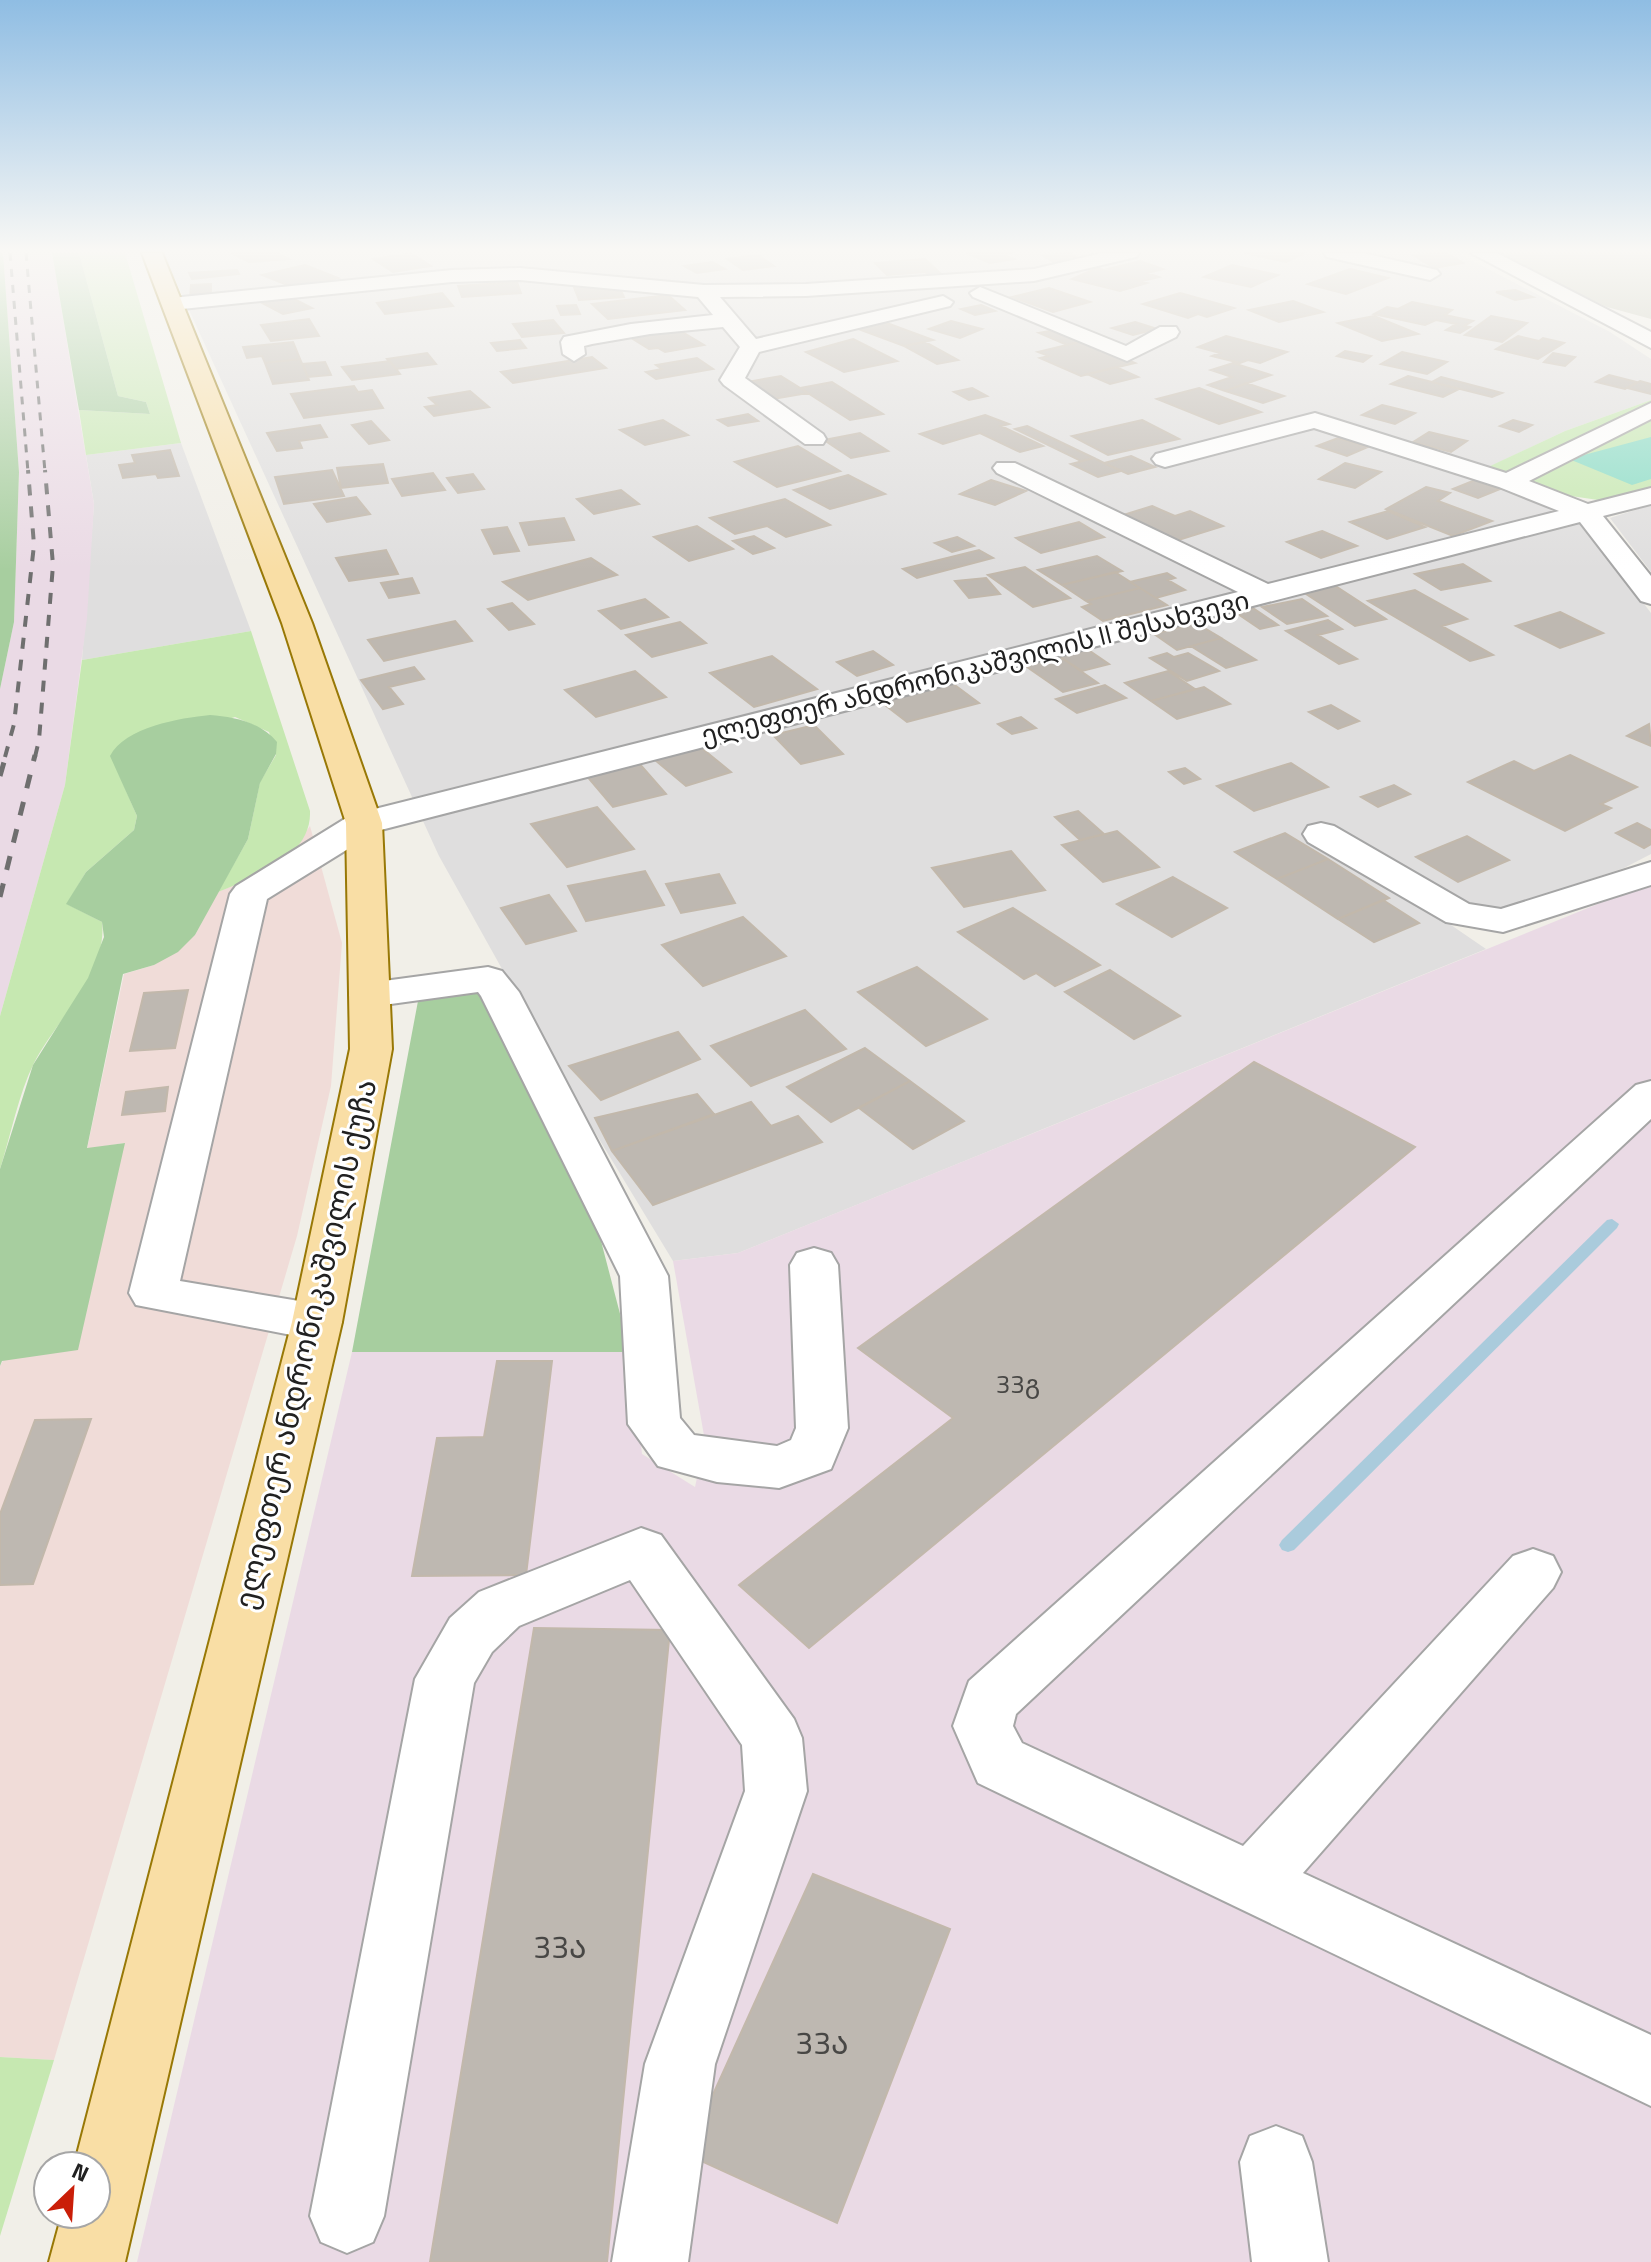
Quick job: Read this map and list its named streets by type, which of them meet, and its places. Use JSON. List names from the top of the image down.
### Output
{
  "streets": {
    "main road": ["ელეფთერ ანდრონიკაშვილის ქუჩა"],
    "street": ["ელეფთერ ანდრონიკაშვილის II შესახვევი"]
  },
  "crossings": [
    ["ელეფთერ ანდრონიკაშვილის II შესახვევი", "ელეფთერ ანდრონიკაშვილის ქუჩა"]
  ],
  "house_numbers": ["33გ", "33ა", "33ა"],
  "north": "top right"
}
